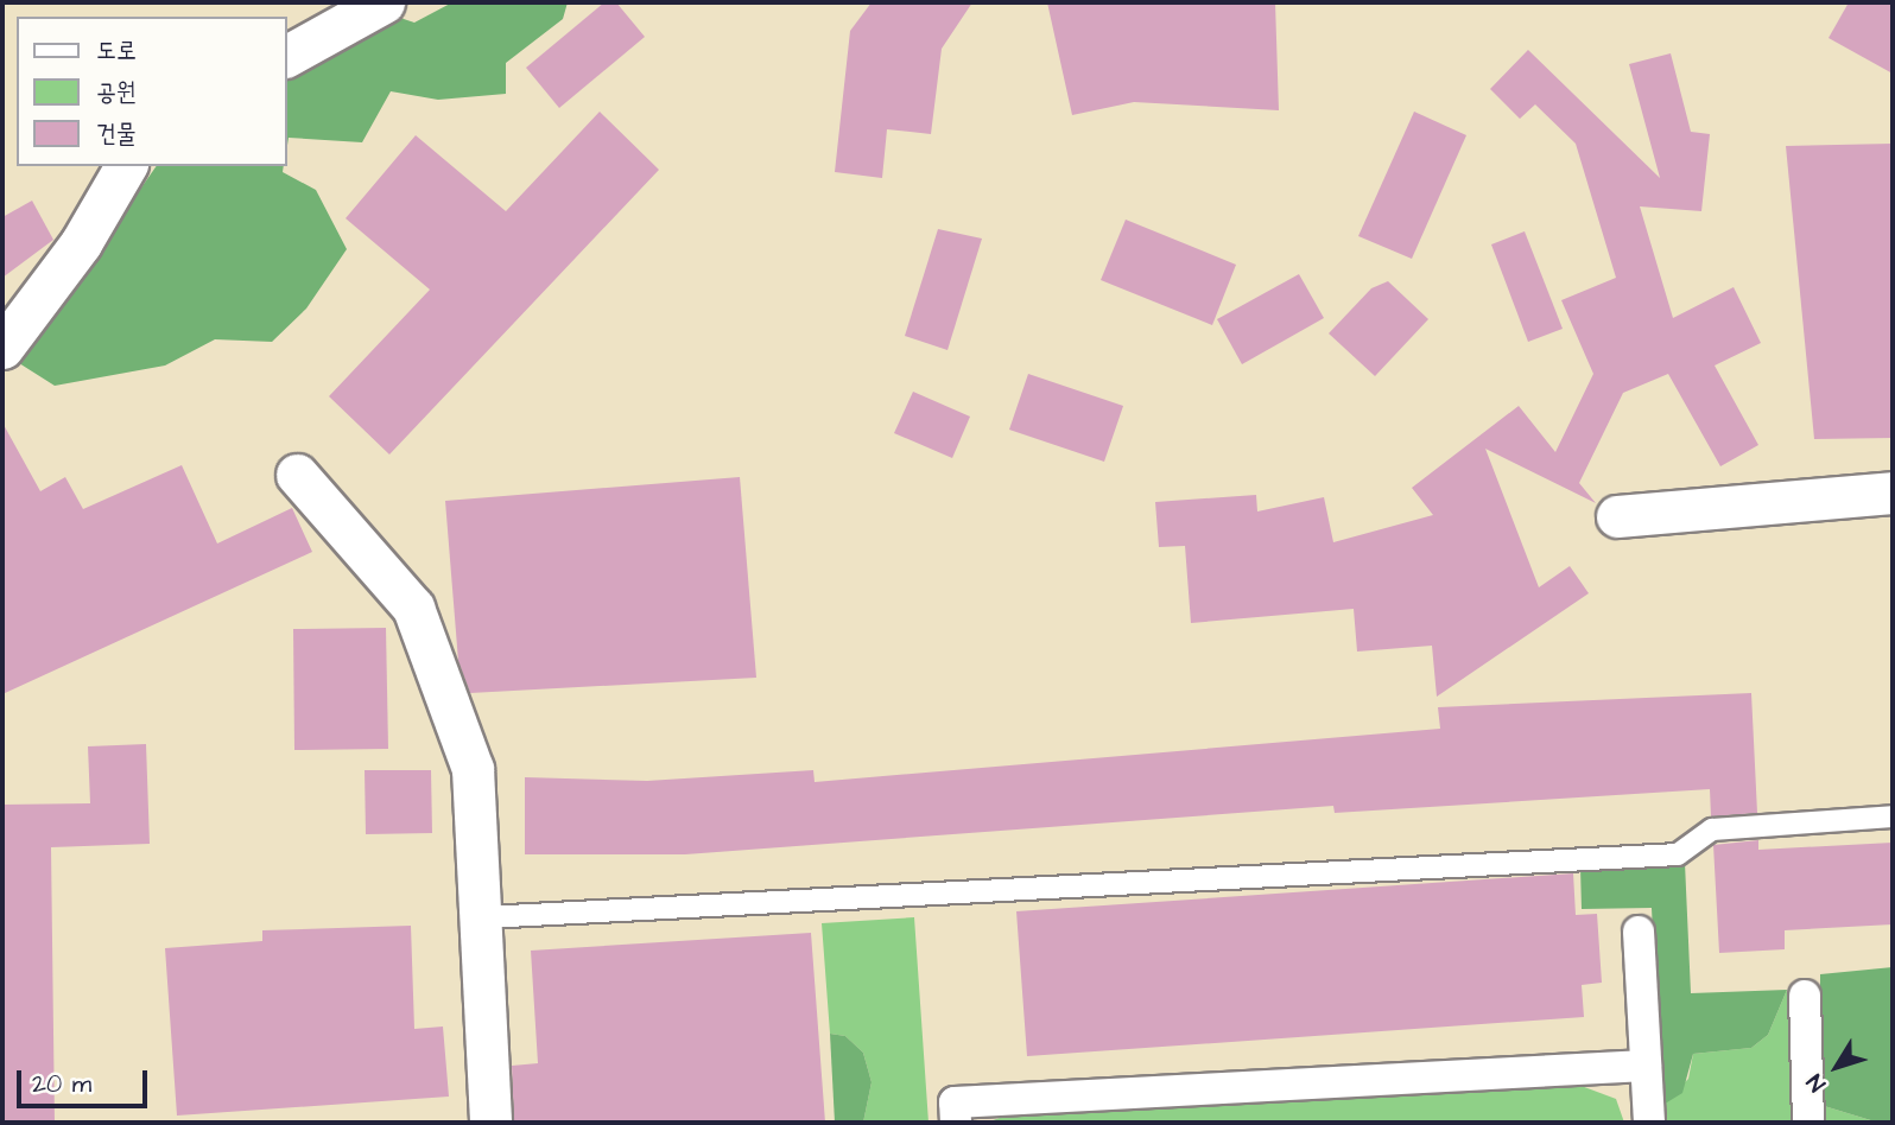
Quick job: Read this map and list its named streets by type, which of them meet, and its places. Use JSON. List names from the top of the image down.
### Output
{
  "legend": ["도로", "공원", "건물"],
  "scale_bar": "20 m",
  "north": "bottom left"
}
